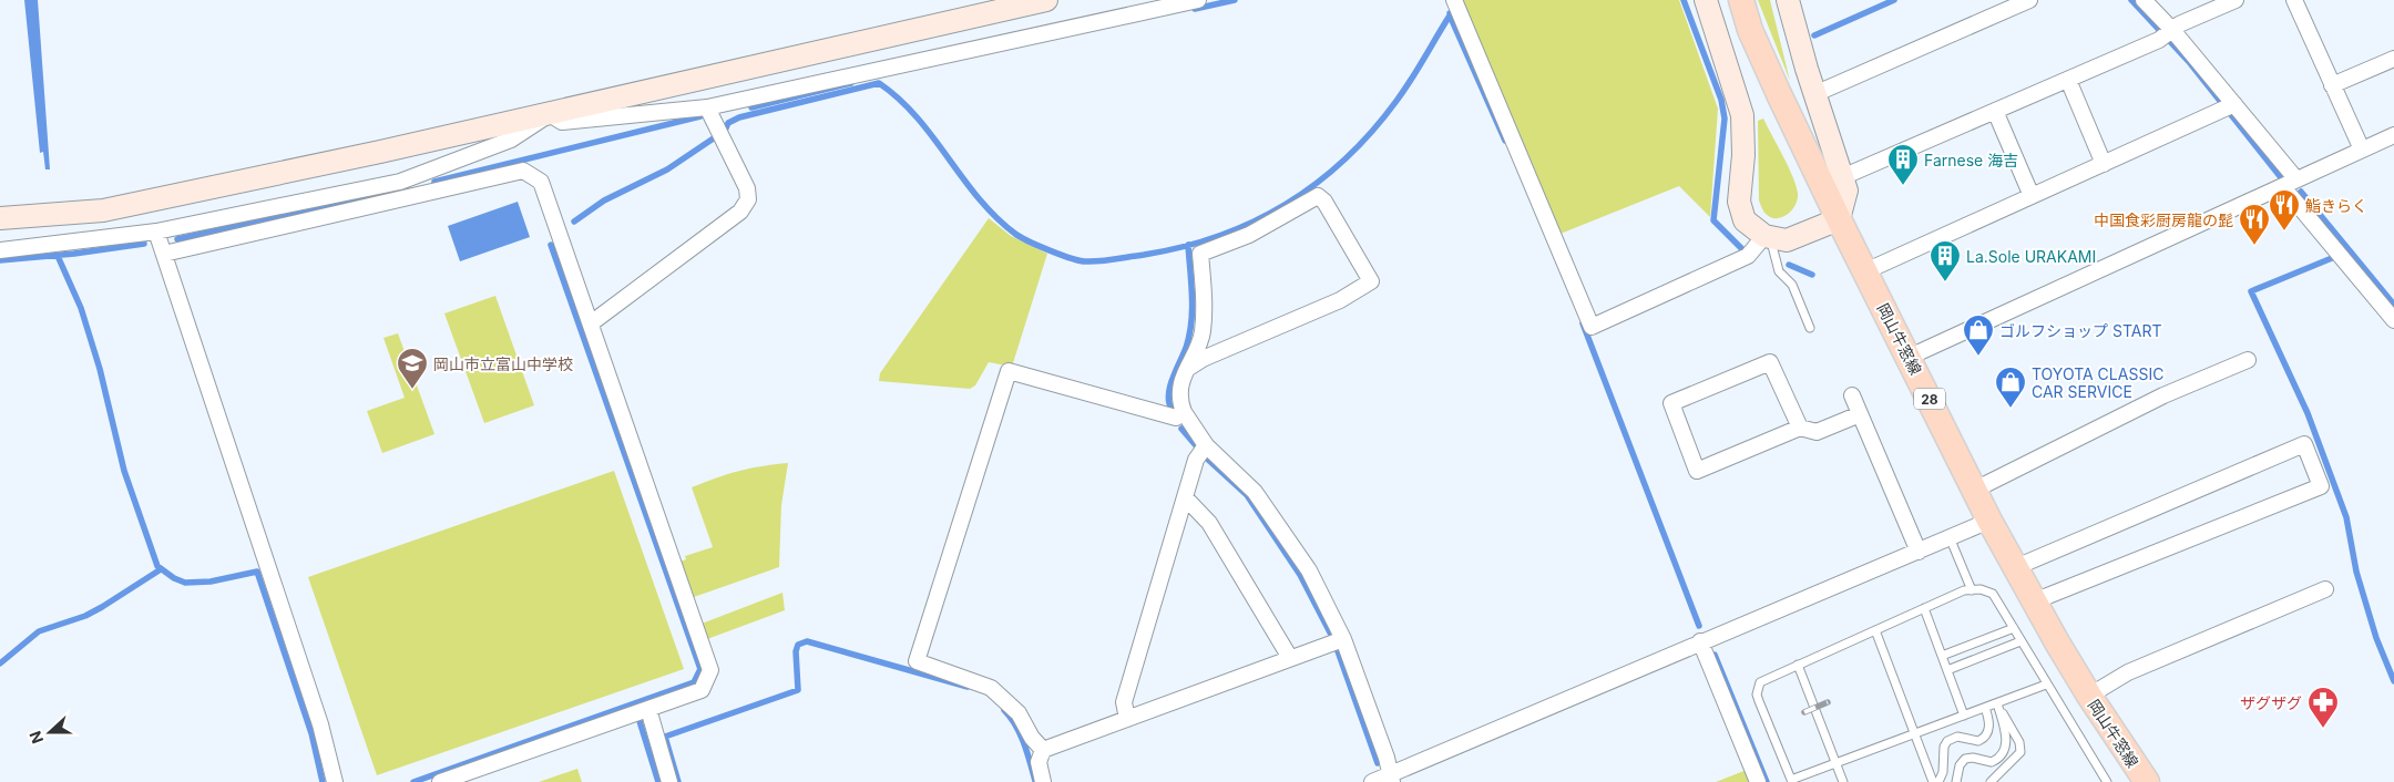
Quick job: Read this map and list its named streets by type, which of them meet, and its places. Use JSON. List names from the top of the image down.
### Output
{
  "streets": {
    "main road": ["岡山牛窓線", "28"]
  },
  "places": {
    "building": ["Farnese 海吉", "La.Sole URAKAMI"],
    "restaurant": ["鮨きらく", "中国食彩厨房龍の髭"],
    "shop": ["ゴルフショップ START", "TOYOTA CLASSIC CAR SERVICE"],
    "school or university": ["岡山市立富山中学校"],
    "pharmacy": ["ザグザグ"]
  },
  "north": "left"
}
